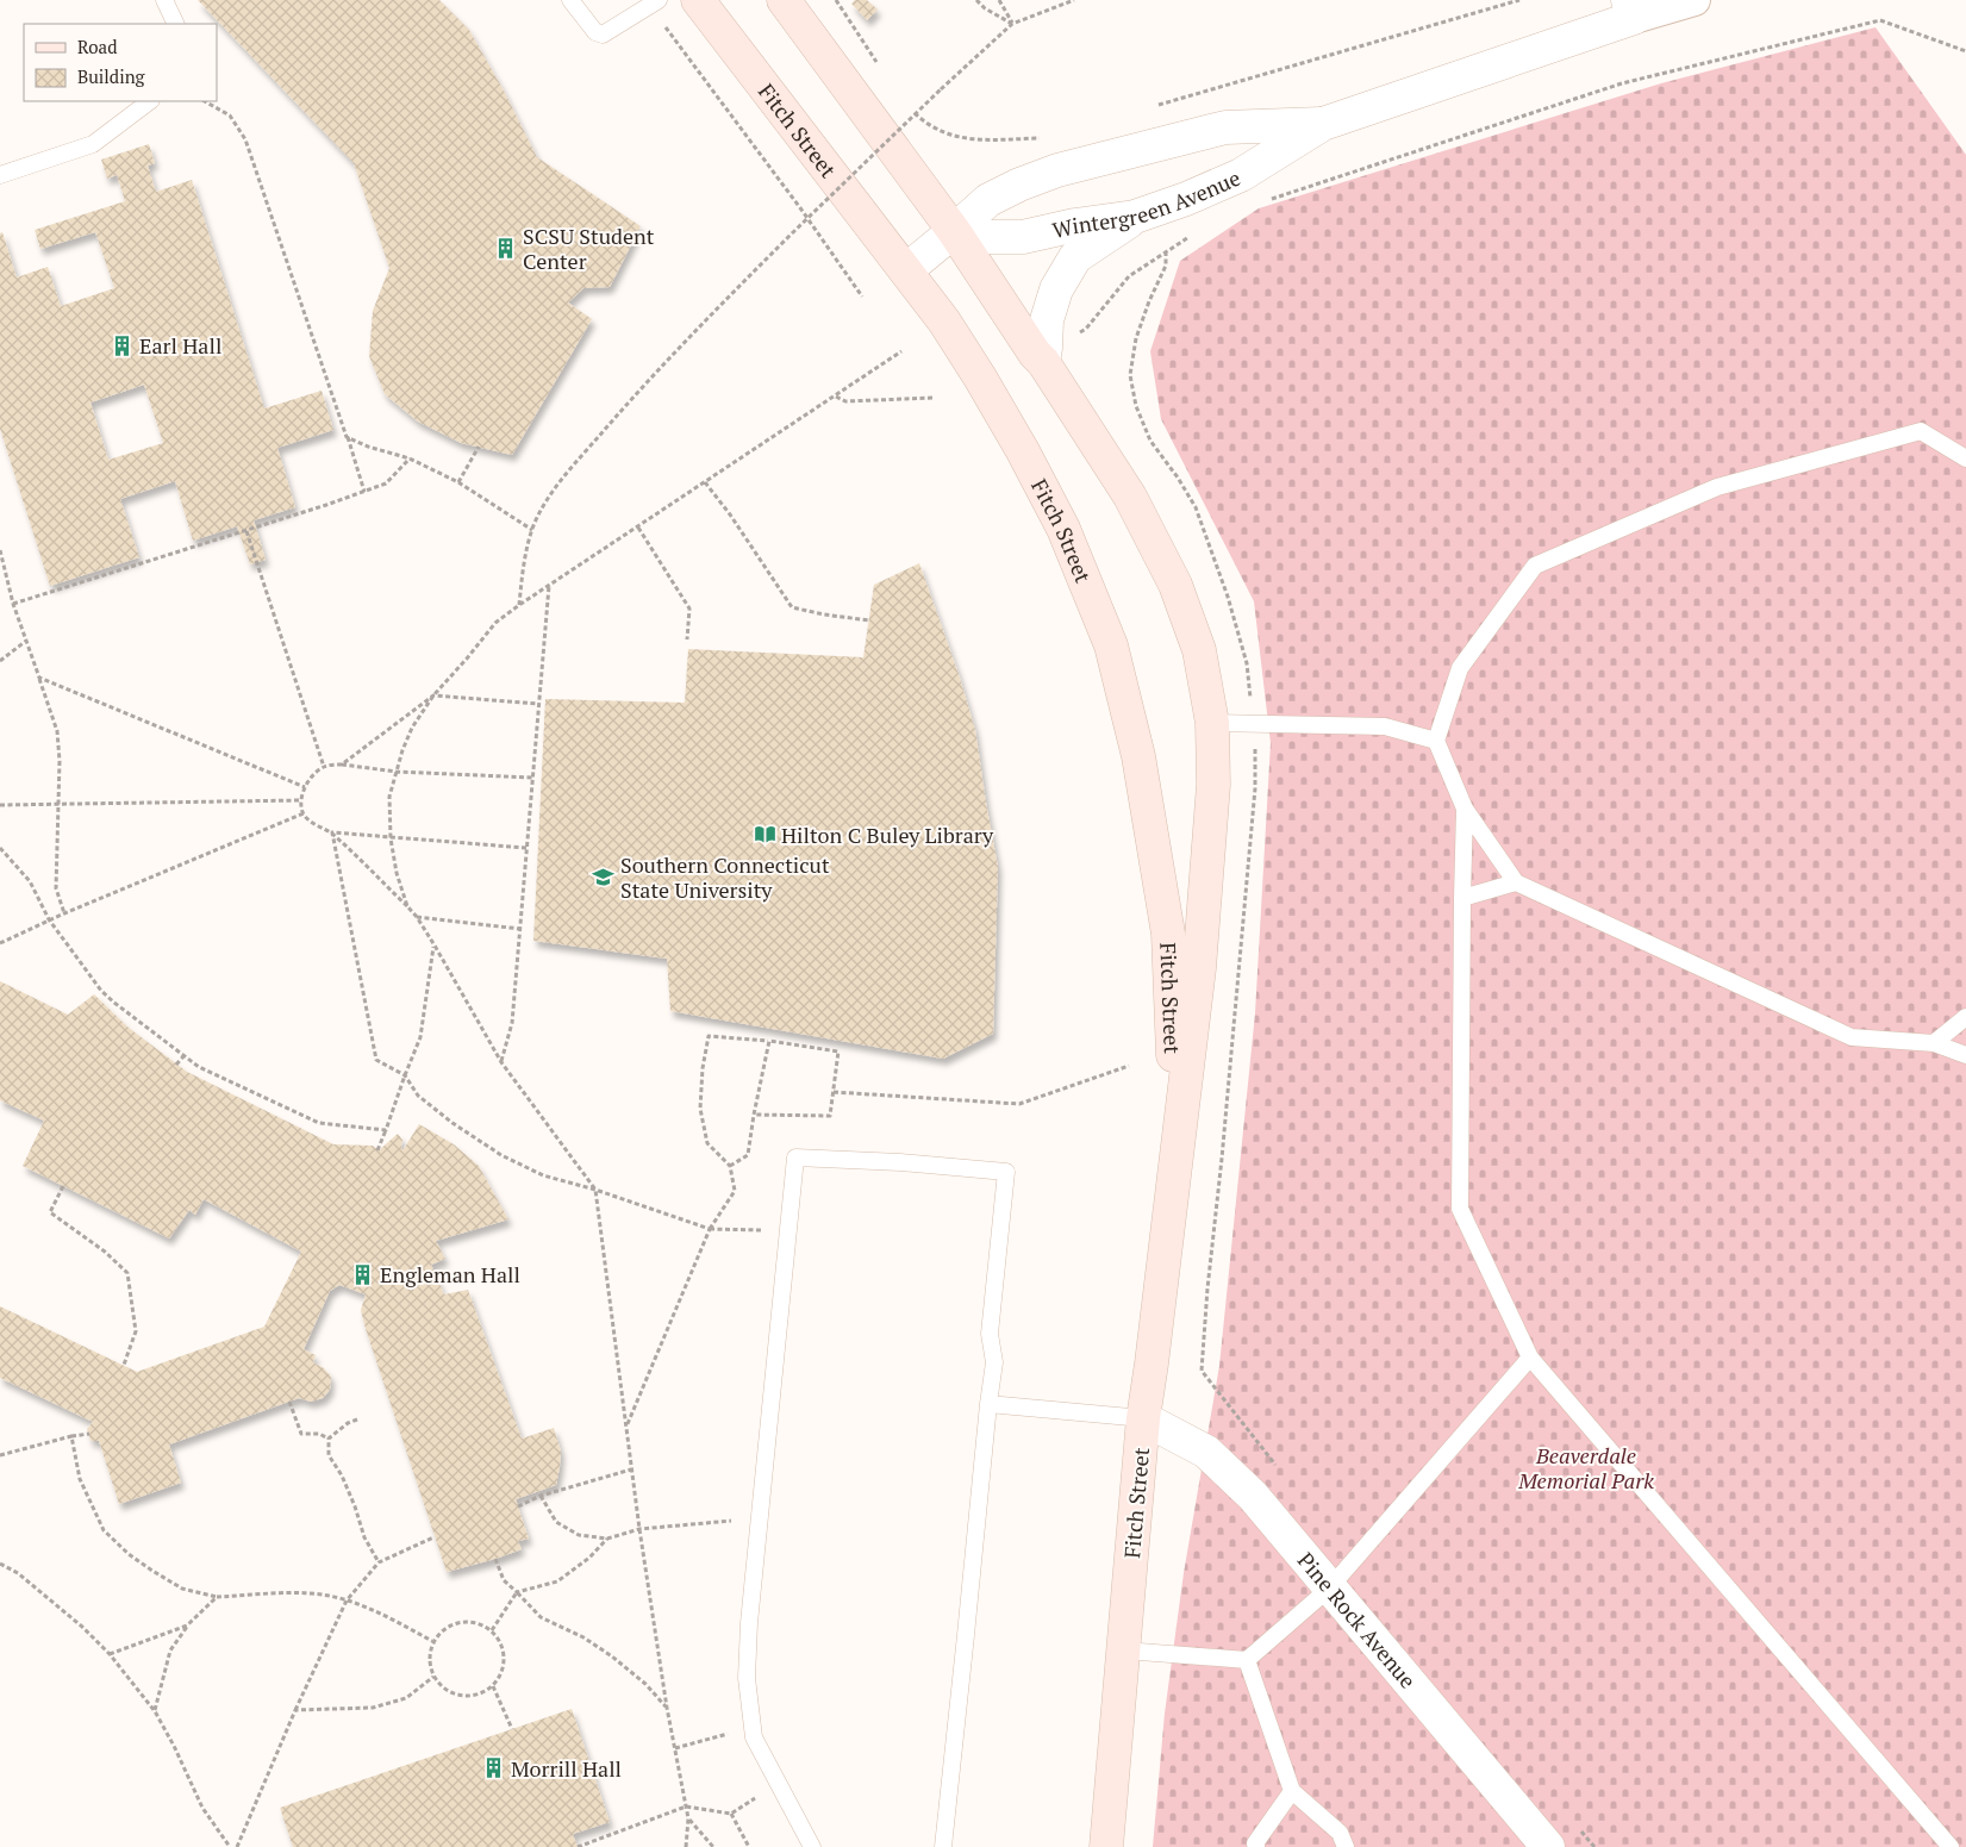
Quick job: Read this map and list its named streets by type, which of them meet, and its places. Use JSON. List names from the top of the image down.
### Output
{
  "streets": {
    "main road": ["Fitch Street"],
    "street": ["Wintergreen Avenue", "Pine Rock Avenue"]
  },
  "crossings": [
    ["Fitch Street", "Wintergreen Avenue"],
    ["Fitch Street", "Pine Rock Avenue"]
  ],
  "parks": ["Beaverdale Memorial Park"],
  "places": {
    "building": [
      "SCSU Student Center",
      "Earl Hall",
      "Engleman Hall",
      "Morrill Hall"
    ],
    "library": ["Hilton C Buley Library"],
    "school or university": ["Southern Connecticut State University"]
  },
  "legend": ["Road", "Building"]
}
